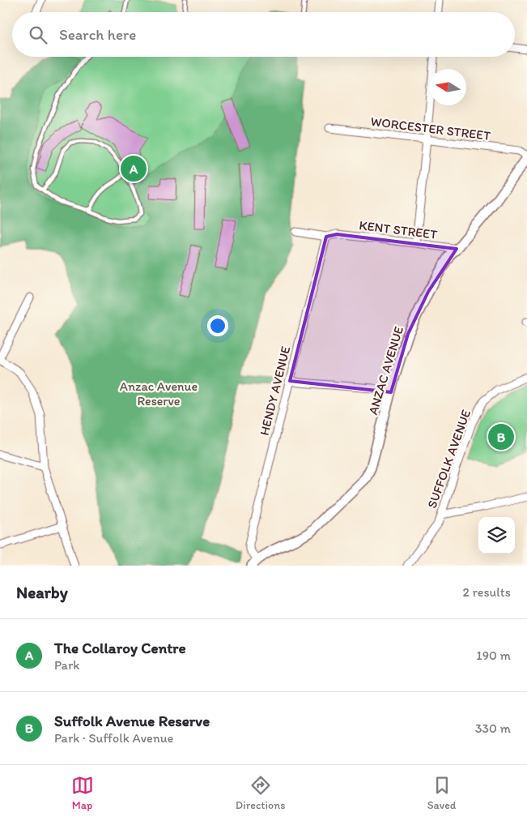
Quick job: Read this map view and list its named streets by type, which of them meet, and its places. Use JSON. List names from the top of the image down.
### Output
{
  "streets": {
    "street": [
      "WORCESTER STREET",
      "KENT STREET",
      "ANZAC AVENUE",
      "HENDY AVENUE",
      "SUFFOLK AVENUE"
    ]
  },
  "crossings": [
    ["WORCESTER STREET", "ANZAC AVENUE"],
    ["KENT STREET", "ANZAC AVENUE"],
    ["KENT STREET", "HENDY AVENUE"],
    ["ANZAC AVENUE", "HENDY AVENUE"]
  ],
  "parks": ["Anzac Avenue Reserve"],
  "north": "left",
  "page": {
    "search": "Search here",
    "pins": ["A", "B"],
    "heading": ["Nearby", "2 results"],
    "list": [
      {
        "mark": "A",
        "name": "The Collaroy Centre",
        "note": "Park",
        "value": "190 m"
      },
      {
        "mark": "B",
        "name": "Suffolk Avenue Reserve",
        "note": "Park · Suffolk Avenue",
        "value": "330 m"
      }
    ],
    "nav": ["Map", "Directions", "Saved"]
  }
}
